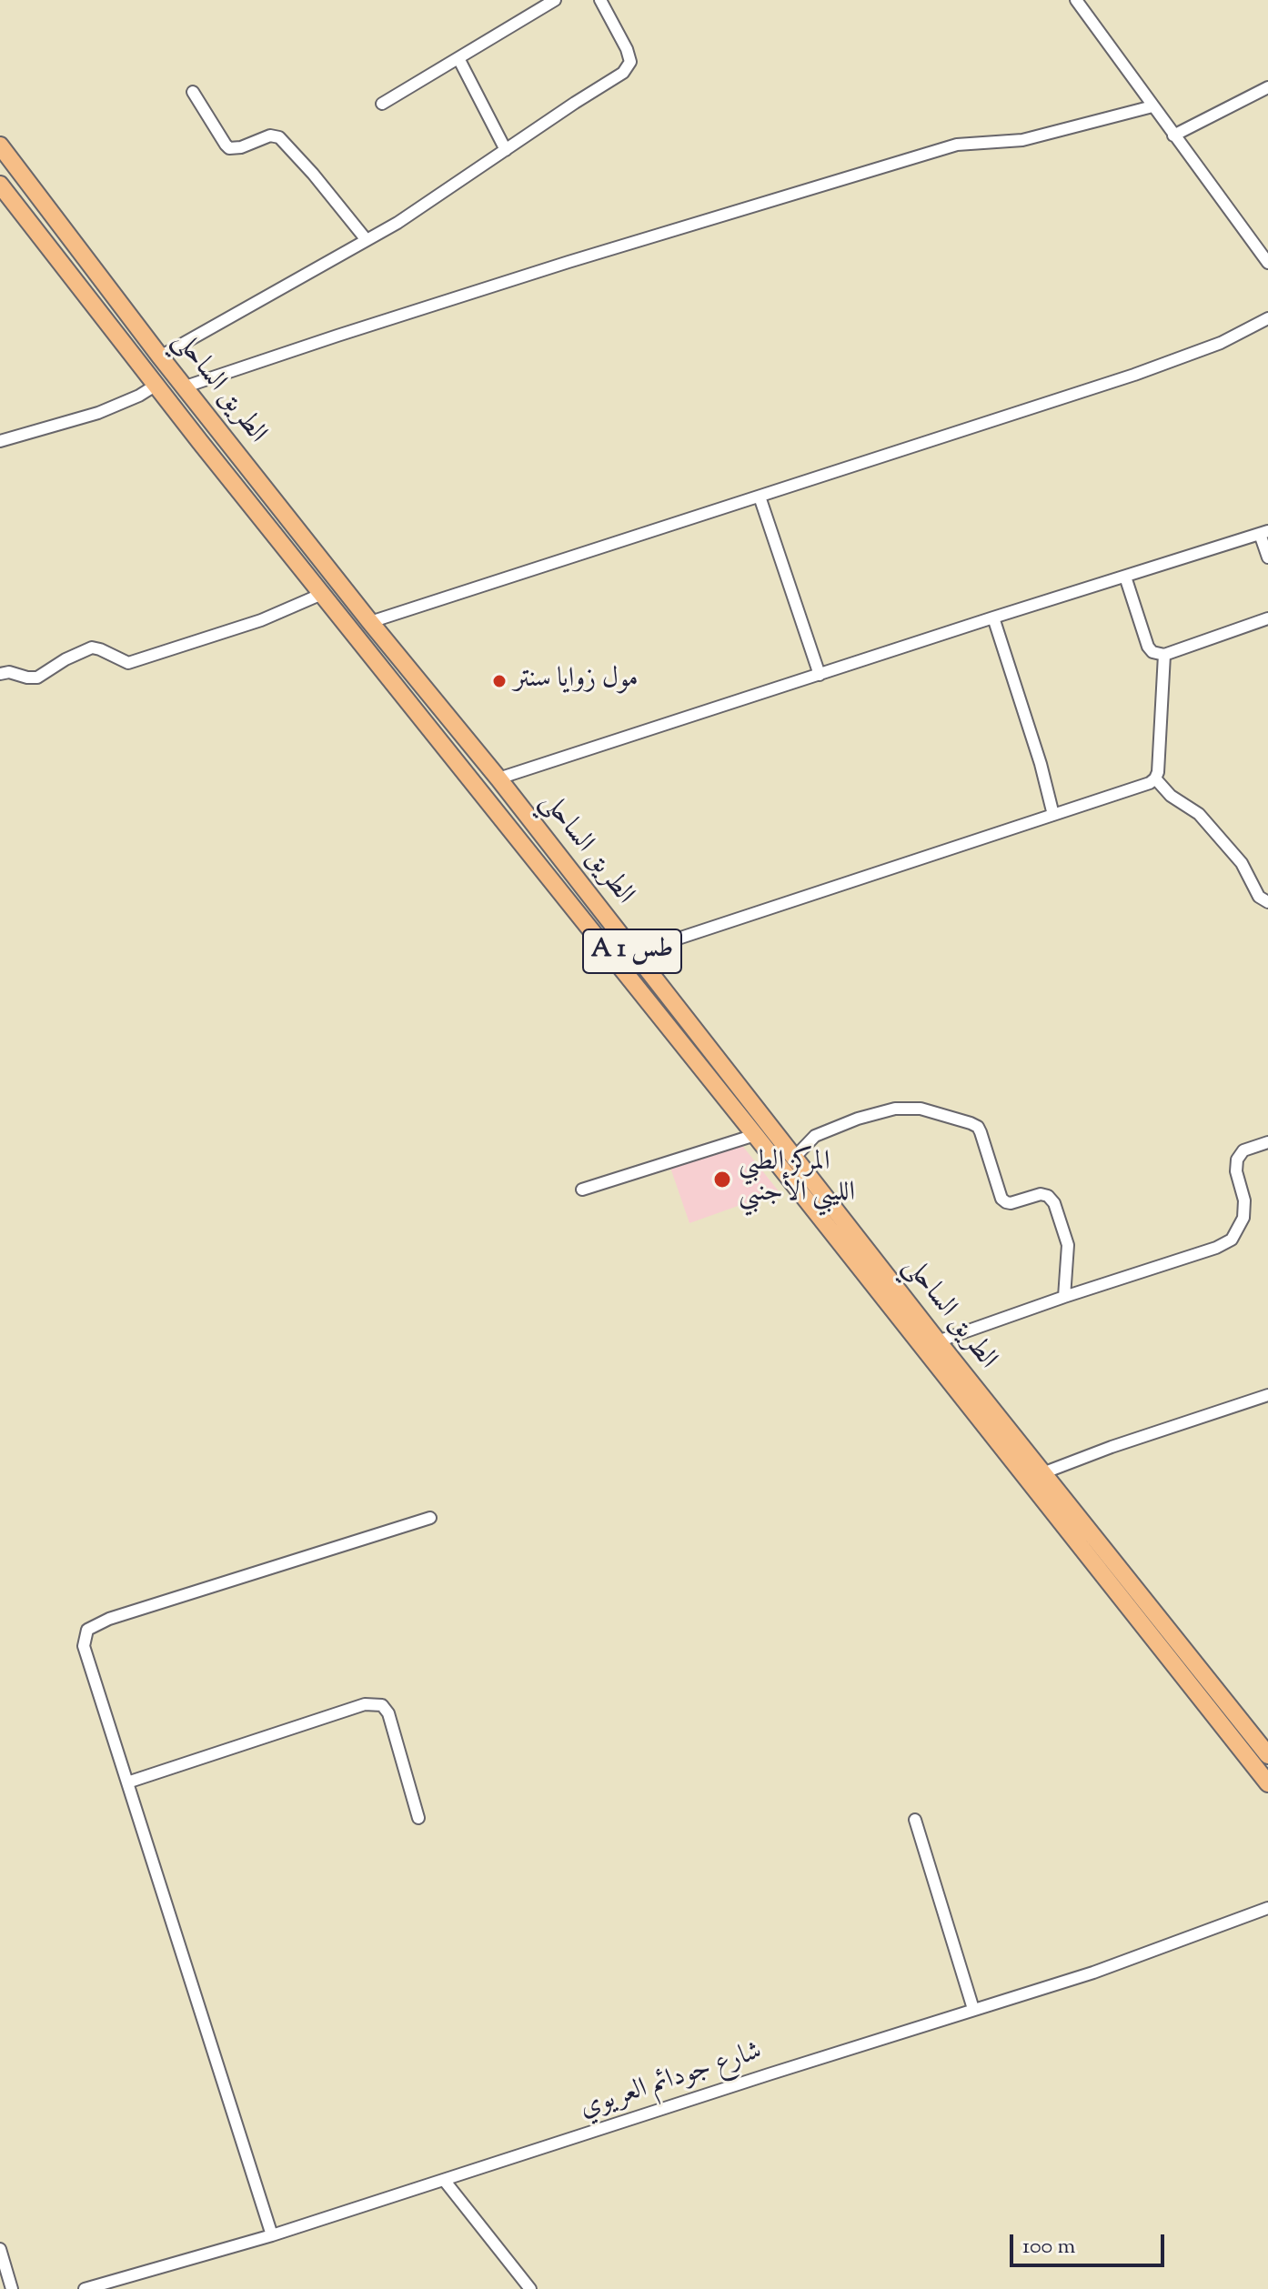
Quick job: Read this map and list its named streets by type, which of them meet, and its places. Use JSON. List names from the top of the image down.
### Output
{
  "streets": {
    "highway": ["الطريق الساحلي", "A 1 طس"],
    "street": ["شارع جودائم العريوي"]
  },
  "places": ["مول زوايا سنتر", "المركز الطبي الليبي الأجنبي"],
  "scale_bar": "100 m"
}
